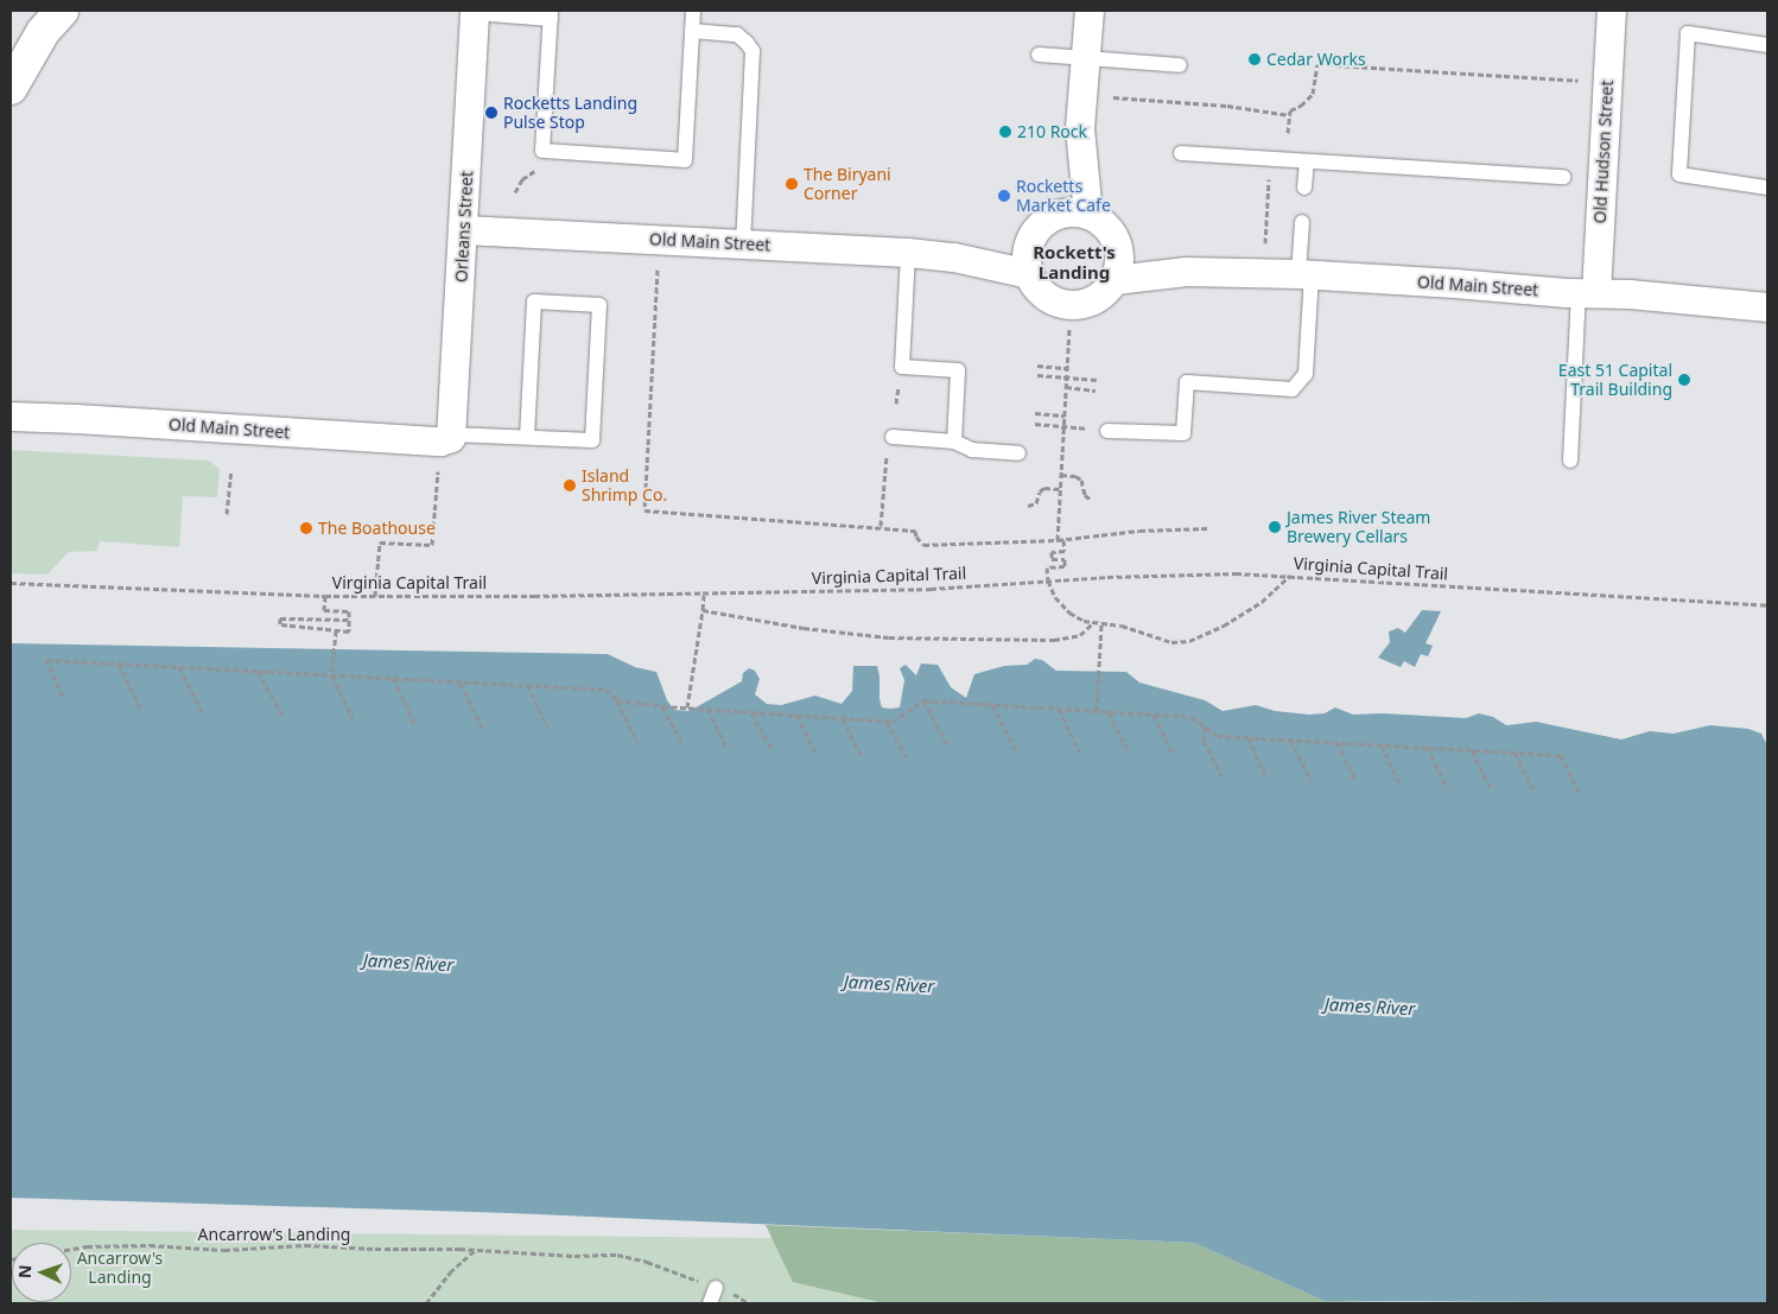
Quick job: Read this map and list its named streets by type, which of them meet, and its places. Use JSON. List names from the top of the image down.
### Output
{
  "streets": {
    "street": ["Old Hudson Street", "Orleans Street", "Old Main Street"],
    "path": ["Virginia Capital Trail", "Ancarrow’s Landing"]
  },
  "crossings": [
    ["Old Hudson Street", "Old Main Street"],
    ["Orleans Street", "Old Main Street"]
  ],
  "districts": ["Rockett's Landing"],
  "water": ["James River"],
  "parks": ["Ancarrow's Landing"],
  "places": [
    "Cedar Works",
    "Rocketts Landing Pulse Stop",
    "210 Rock",
    "The Biryani Corner",
    "Rocketts Market Cafe",
    "East 51 Capital Trail Building",
    "Island Shrimp Co.",
    "James River Steam Brewery Cellars",
    "The Boathouse"
  ],
  "north": "left"
}
